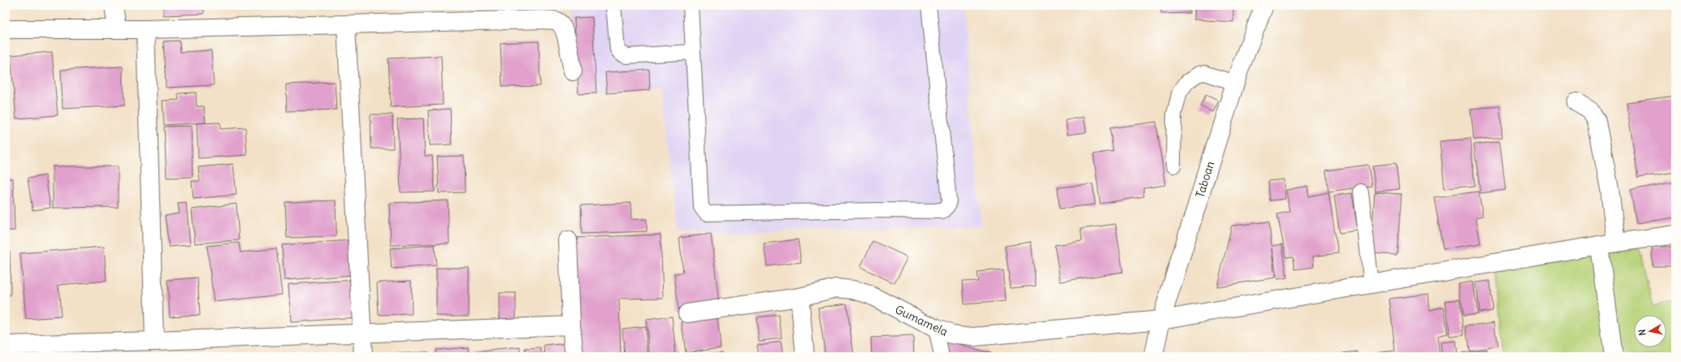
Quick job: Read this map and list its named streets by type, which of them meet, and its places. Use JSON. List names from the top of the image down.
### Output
{
  "streets": {
    "street": ["Taboan", "Gumamela"]
  },
  "crossings": [
    ["Taboan", "Gumamela"]
  ],
  "north": "left"
}
